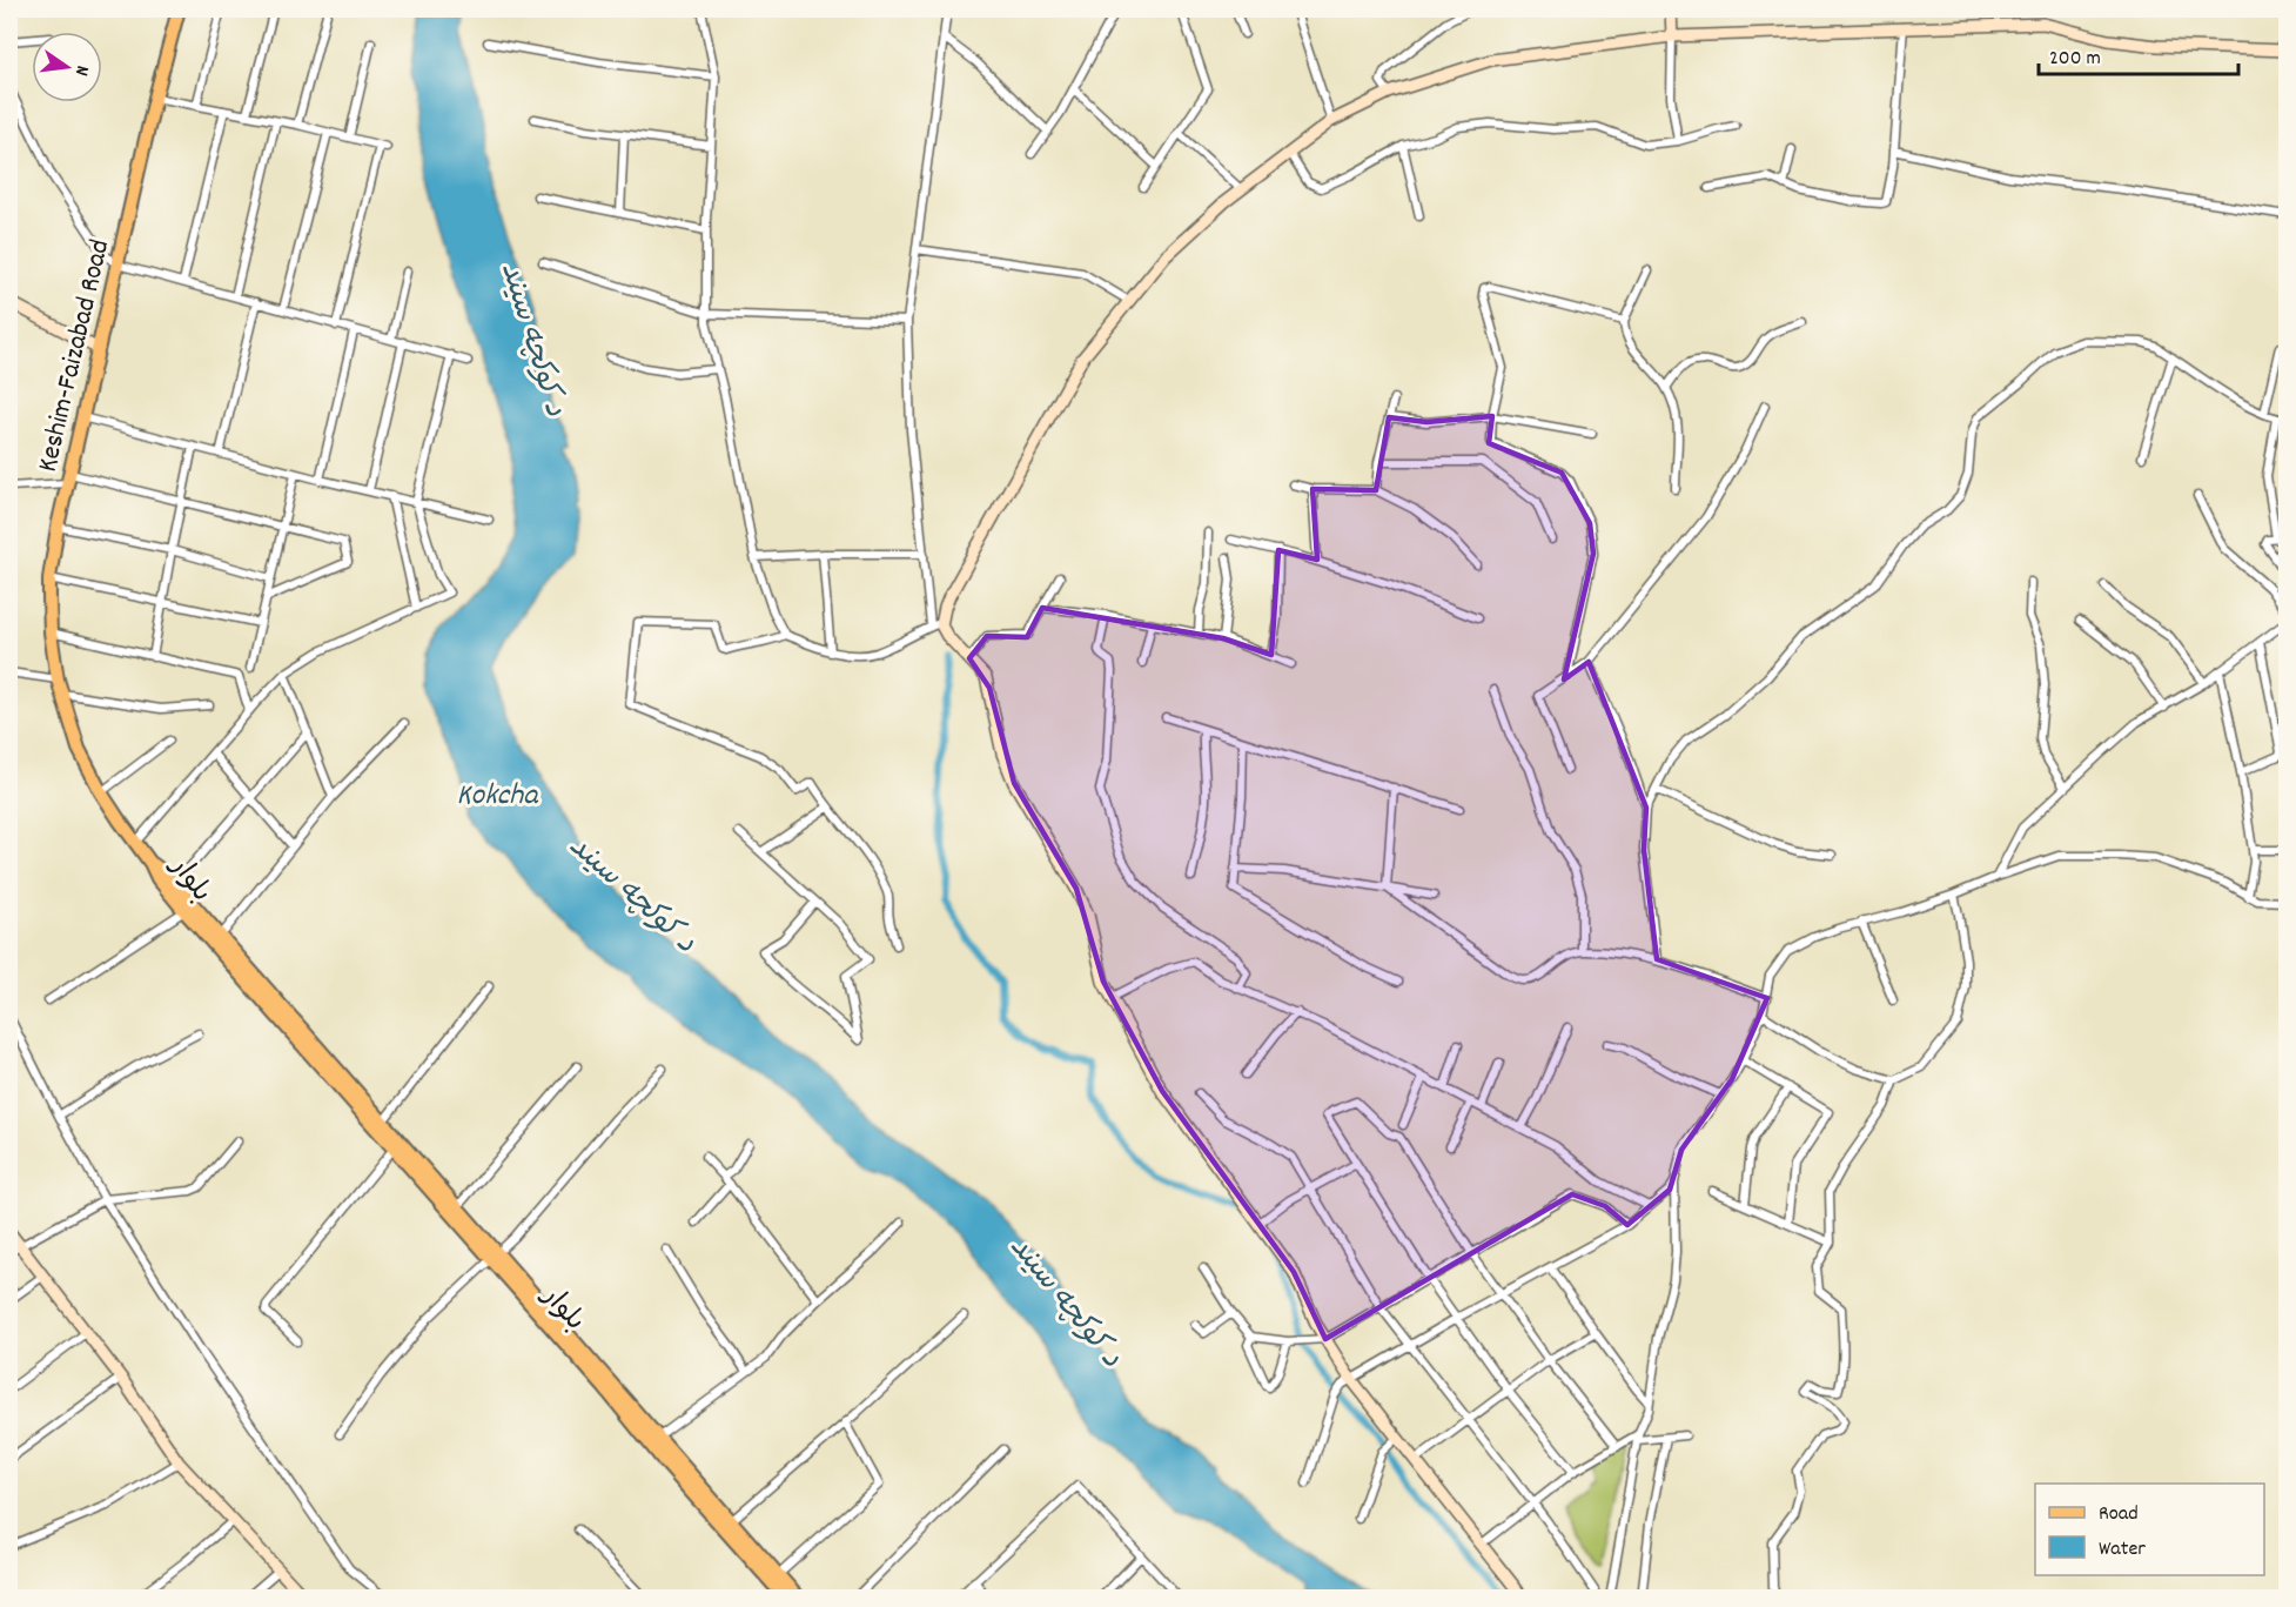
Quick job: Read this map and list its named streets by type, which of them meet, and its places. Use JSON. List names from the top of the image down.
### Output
{
  "streets": {
    "main road": ["Keshim-Faizabad Road", "بلوار"]
  },
  "crossings": [
    ["Keshim-Faizabad Road", "بلوار"]
  ],
  "water": ["د کوکچه سیند", "Kokcha"],
  "legend": ["Road", "Water"],
  "scale_bar": "200 m",
  "north": "right"
}
